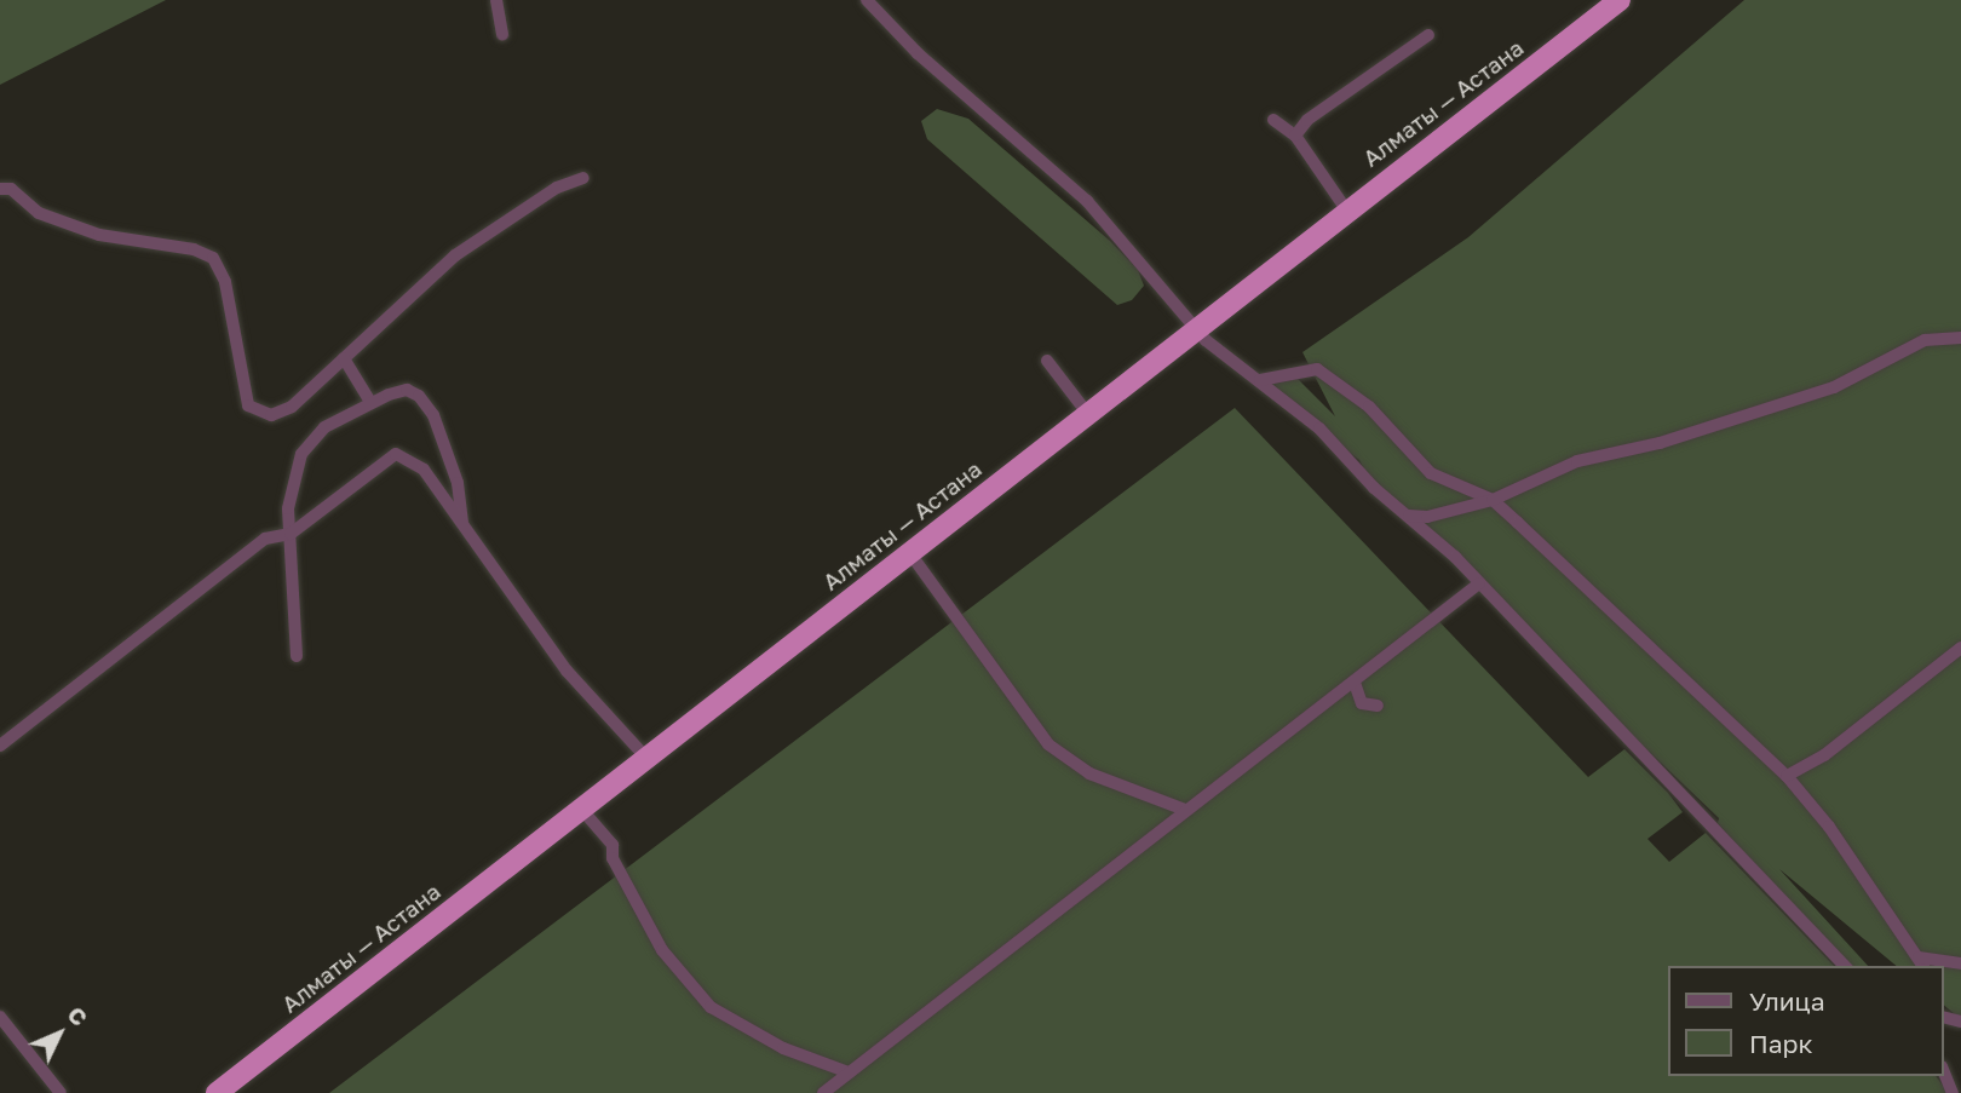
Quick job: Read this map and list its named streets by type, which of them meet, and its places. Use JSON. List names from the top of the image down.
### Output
{
  "streets": {
    "highway": ["Алматы — Астана"]
  },
  "legend": ["Улица", "Парк"],
  "north": "top right"
}
